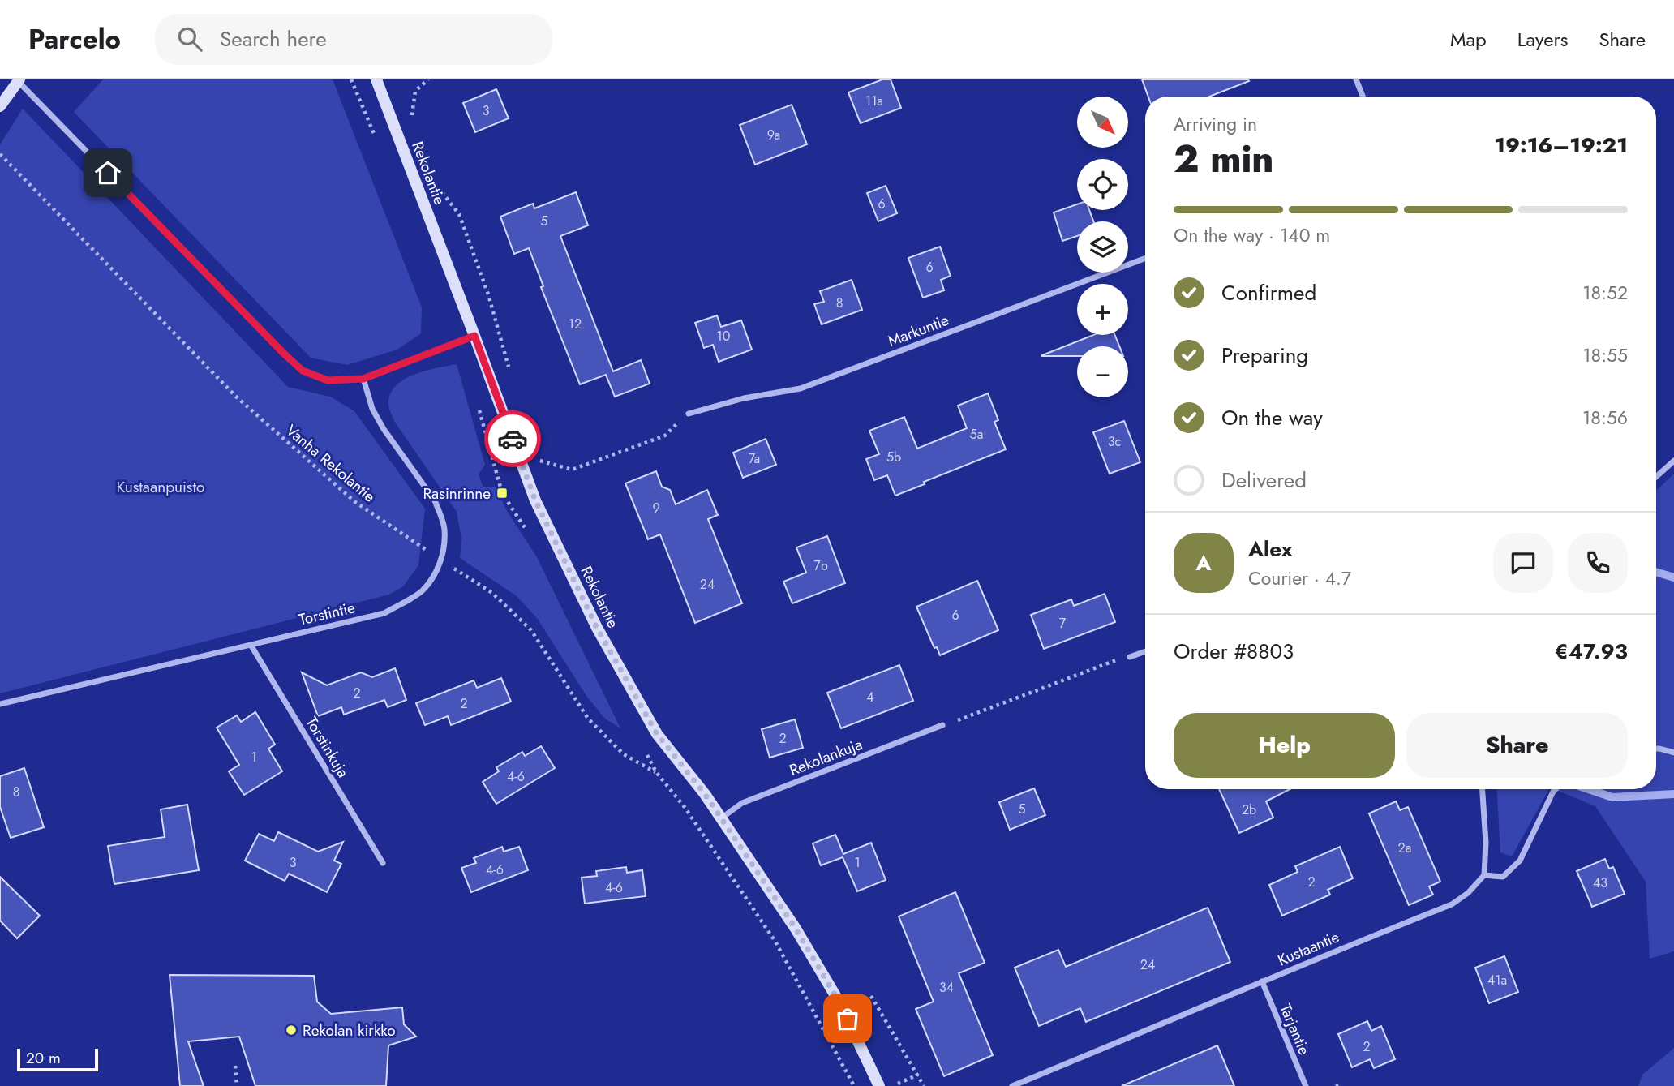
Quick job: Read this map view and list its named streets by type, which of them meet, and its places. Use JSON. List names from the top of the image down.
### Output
{
  "streets": {
    "main road": ["Rekolantie"],
    "street": [
      "Markuntie",
      "Torstintie",
      "Torstinkuja",
      "Rekolankuja",
      "Kustaantie",
      "Tarjantie"
    ],
    "path": ["Vanha Rekolantie"]
  },
  "crossings": [
    ["Rekolantie", "Rekolankuja"],
    ["Vanha Rekolantie", "Torstintie"],
    ["Torstintie", "Torstinkuja"],
    ["Kustaantie", "Tarjantie"]
  ],
  "parks": ["Kustaanpuisto"],
  "places": {
    "transit": ["Rasinrinne"],
    "other": ["Rekolan kirkko"]
  },
  "house_numbers": [
    "11a",
    "3",
    "9a",
    "6",
    "5",
    "6",
    "8",
    "12",
    "10",
    "5a",
    "3c",
    "5b",
    "7a",
    "9",
    "7b",
    "24",
    "6",
    "7",
    "2",
    "4",
    "2",
    "2",
    "1",
    "4-6",
    "8",
    "5",
    "2b",
    "2a",
    "3",
    "1",
    "4-6",
    "2",
    "43",
    "4-6",
    "24",
    "41a",
    "34",
    "2"
  ],
  "scale_bar": "20 m",
  "north": "bottom right",
  "page": {
    "header": "Parcelo",
    "search": "Search here",
    "nav": ["Map", "Layers", "Share"],
    "map_buttons": ["+", "−"],
    "heading": ["2 min", "Arriving in", "19:16–19:21"],
    "panel": [
      "Alex",
      "Courier · 4.7",
      "Order #8803",
      "€47.93"
    ],
    "bar": "On the way · 140 m",
    "list": [
      ["Confirmed", "18:52"],
      ["Preparing", "18:55"],
      ["On the way", "18:56"],
      "Delivered"
    ],
    "round": "A",
    "buttons": ["Help", "Share"],
    "scale": "20 m"
  }
}
